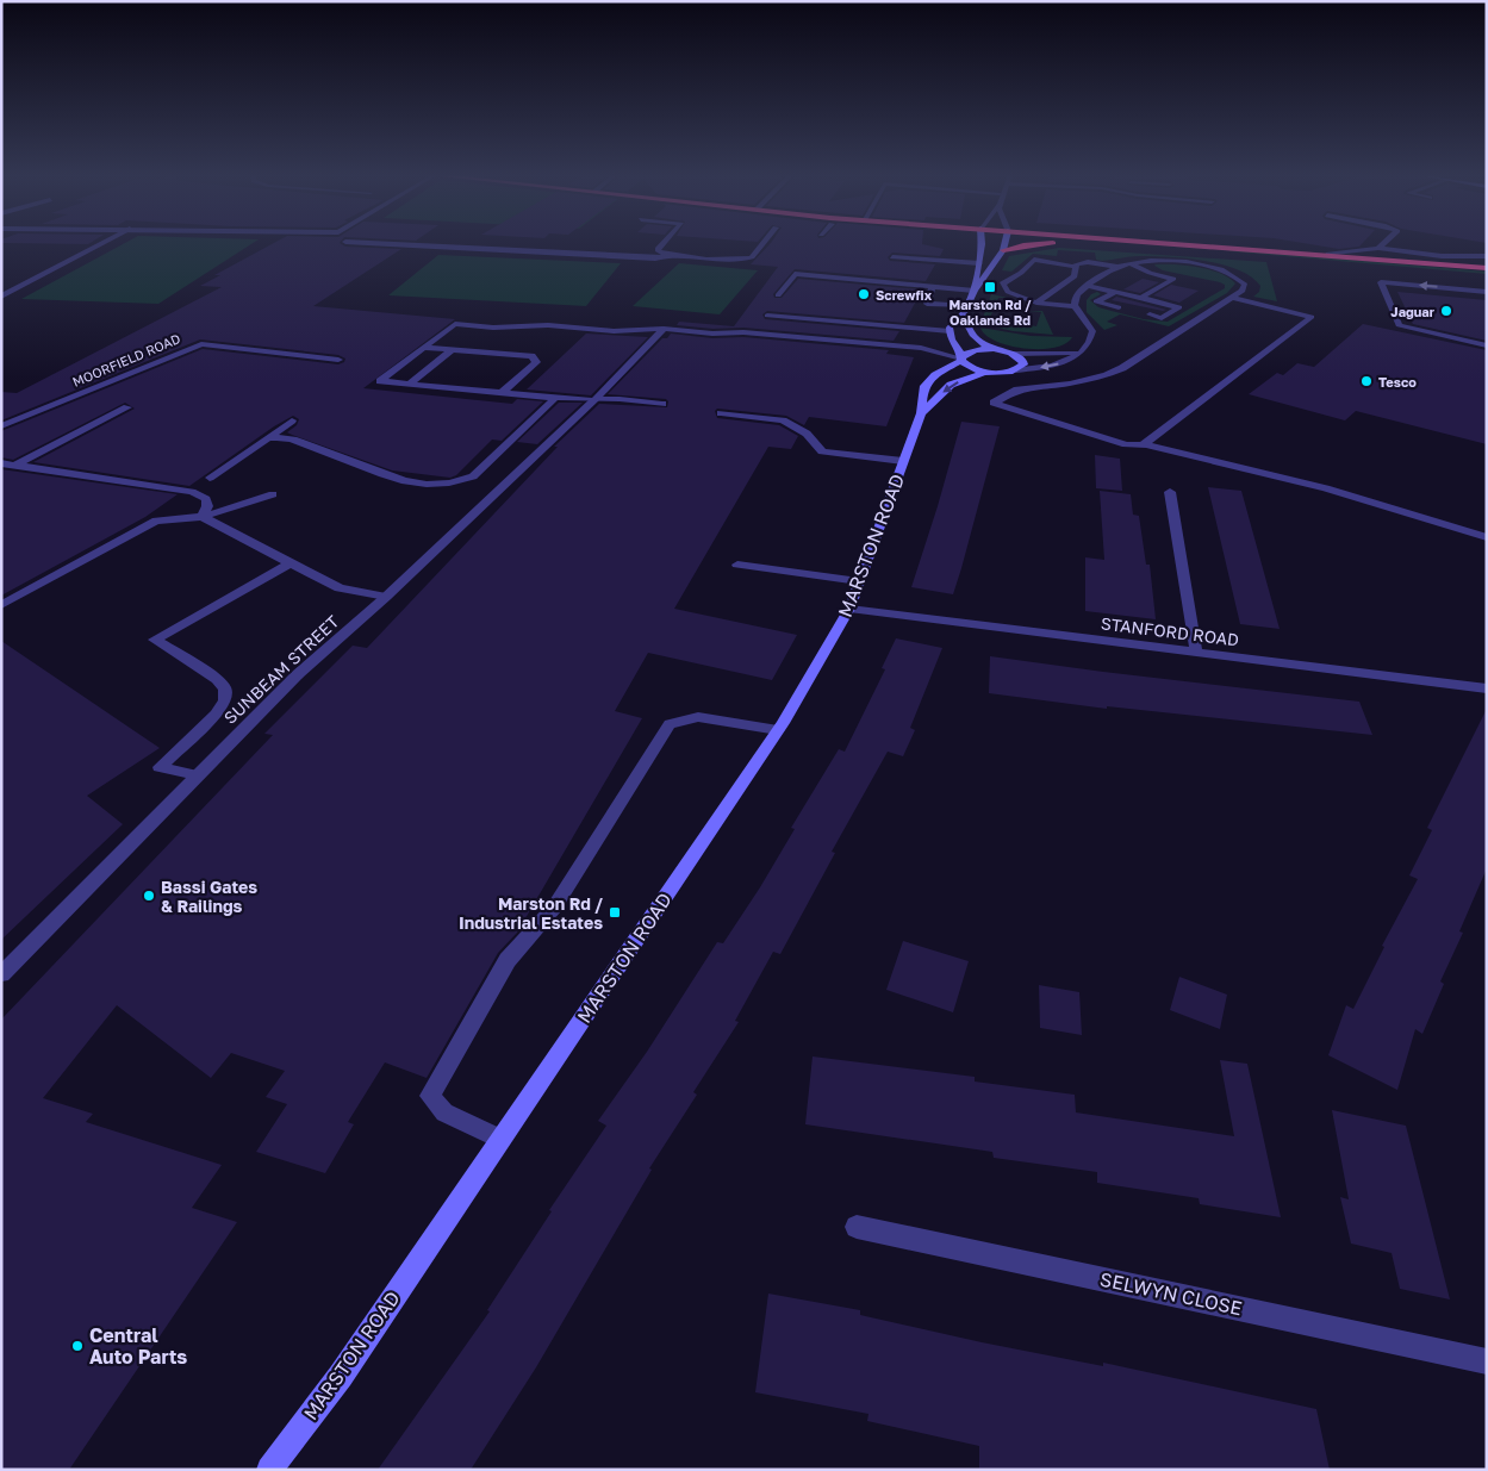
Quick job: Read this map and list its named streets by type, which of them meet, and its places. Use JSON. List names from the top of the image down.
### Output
{
  "streets": {
    "street": [
      "MOORFIELD ROAD",
      "MARSTON ROAD",
      "STANFORD ROAD",
      "SUNBEAM STREET",
      "SELWYN CLOSE"
    ]
  },
  "crossings": [
    ["MARSTON ROAD", "STANFORD ROAD"]
  ],
  "places": {
    "transit": ["Marston Rd / Oaklands Rd", "Marston Rd / Industrial Estates"],
    "other": [
      "Screwfix",
      "Jaguar",
      "Tesco",
      "Bassi Gates & Railings",
      "Central Auto Parts"
    ]
  }
}
